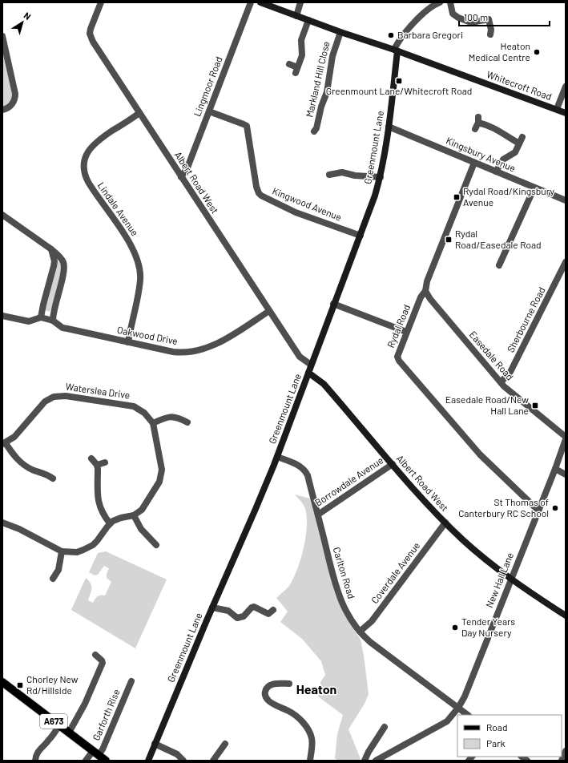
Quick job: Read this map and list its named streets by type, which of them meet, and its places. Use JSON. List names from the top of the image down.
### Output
{
  "streets": {
    "main road": ["A673"],
    "street": [
      "Markland Hill Close",
      "Whitecroft Road",
      "Lingmoor Road",
      "Greenmount Lane",
      "Kingsbury Avenue",
      "Albert Road West",
      "Kingwood Avenue",
      "Lindale Avenue",
      "Sherbourne Road",
      "Rydal Road",
      "Oakwood Drive",
      "Easedale Road",
      "Waterslea Drive",
      "Borrowdale Avenue",
      "Carlton Road",
      "Coverdale Avenue",
      "New Hall Lane",
      "Garforth Rise"
    ]
  },
  "crossings": [
    ["Markland Hill Close", "Whitecroft Road"],
    ["Whitecroft Road", "Greenmount Lane"],
    ["Lingmoor Road", "Albert Road West"],
    ["Lingmoor Road", "Kingwood Avenue"],
    ["Greenmount Lane", "Kingsbury Avenue"],
    ["Greenmount Lane", "Albert Road West"],
    ["Greenmount Lane", "Kingwood Avenue"],
    ["Greenmount Lane", "Carlton Road"],
    ["Kingsbury Avenue", "Rydal Road"],
    ["Albert Road West", "Lindale Avenue"],
    ["Albert Road West", "Oakwood Drive"],
    ["Albert Road West", "Borrowdale Avenue"],
    ["Albert Road West", "Coverdale Avenue"],
    ["Albert Road West", "New Hall Lane"],
    ["Lindale Avenue", "Oakwood Drive"],
    ["Sherbourne Road", "Easedale Road"],
    ["Rydal Road", "Easedale Road"],
    ["Rydal Road", "New Hall Lane"],
    ["Easedale Road", "New Hall Lane"],
    ["Borrowdale Avenue", "Carlton Road"],
    ["Carlton Road", "Coverdale Avenue"],
    ["Carlton Road", "New Hall Lane"],
    ["Garforth Rise", "A673"]
  ],
  "districts": ["Heaton"],
  "places": {
    "other": [
      "Barbara Gregori",
      "Heaton Medical Centre",
      "St Thomas of Canterbury RC School",
      "Tender Years Day Nursery"
    ],
    "transit": [
      "Greenmount Lane/Whitecroft Road",
      "Rydal Road/Kingsbury Avenue",
      "Rydal Road/Easedale Road",
      "Easedale Road/New Hall Lane",
      "Chorley New Rd/Hillside"
    ]
  },
  "legend": ["Road", "Park"],
  "scale_bar": "100 m",
  "north": "top right"
}
